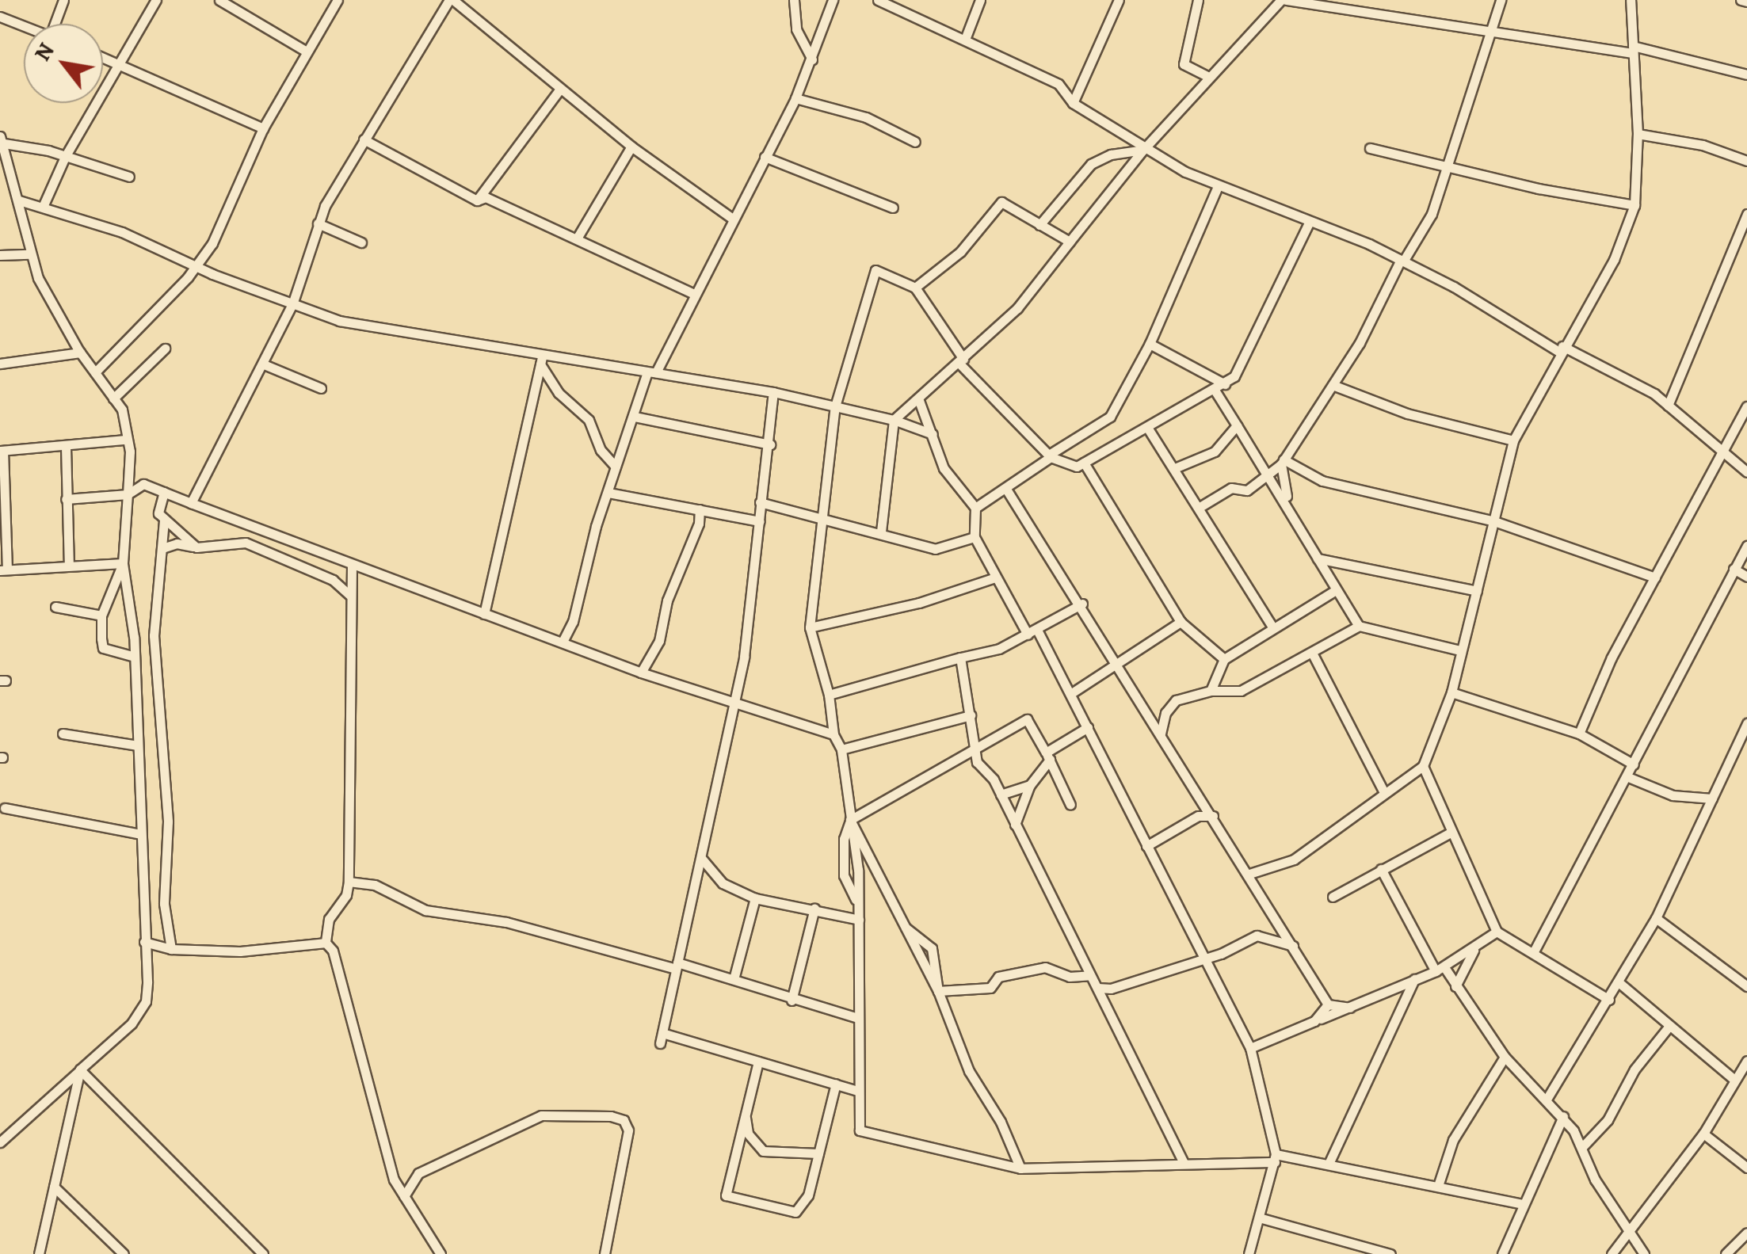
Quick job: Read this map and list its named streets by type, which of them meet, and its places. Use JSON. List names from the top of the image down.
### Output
{
  "north": "top left"
}
